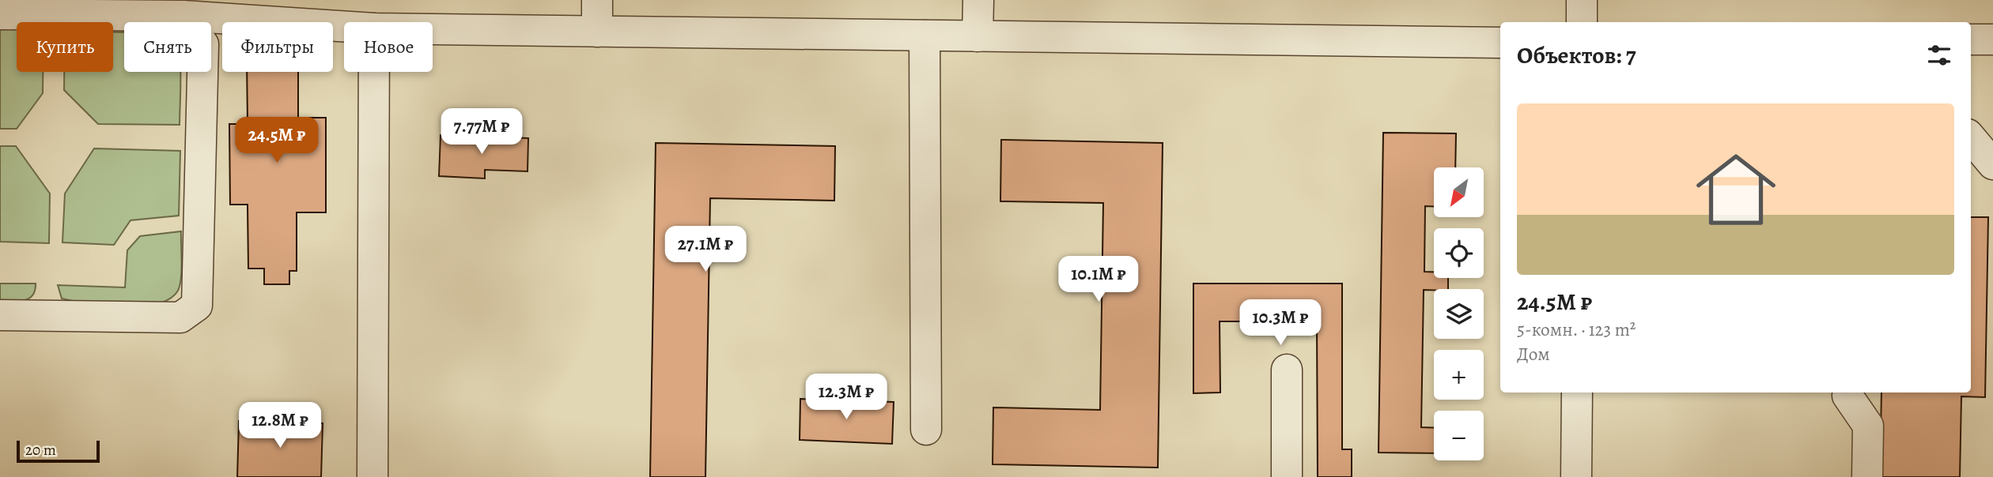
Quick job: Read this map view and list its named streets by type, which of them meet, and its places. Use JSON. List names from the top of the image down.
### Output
{
  "scale_bar": "20 m",
  "north": "bottom left",
  "page": {
    "chip": [
      "Купить",
      "Снять",
      "Фильтры",
      "Новое"
    ],
    "heading": "Объектов: 7",
    "list": [
      {
        "name": "24.5M ₽",
        "note": "5-комн. · 123 m² · Дом"
      }
    ],
    "price": [
      "7.77M ₽",
      "24.5M ₽",
      "27.1M ₽",
      "10.1M ₽",
      "10.3M ₽",
      "12.3M ₽",
      "12.8M ₽"
    ],
    "map_buttons": ["+", "−"],
    "scale": "20 m"
  }
}
